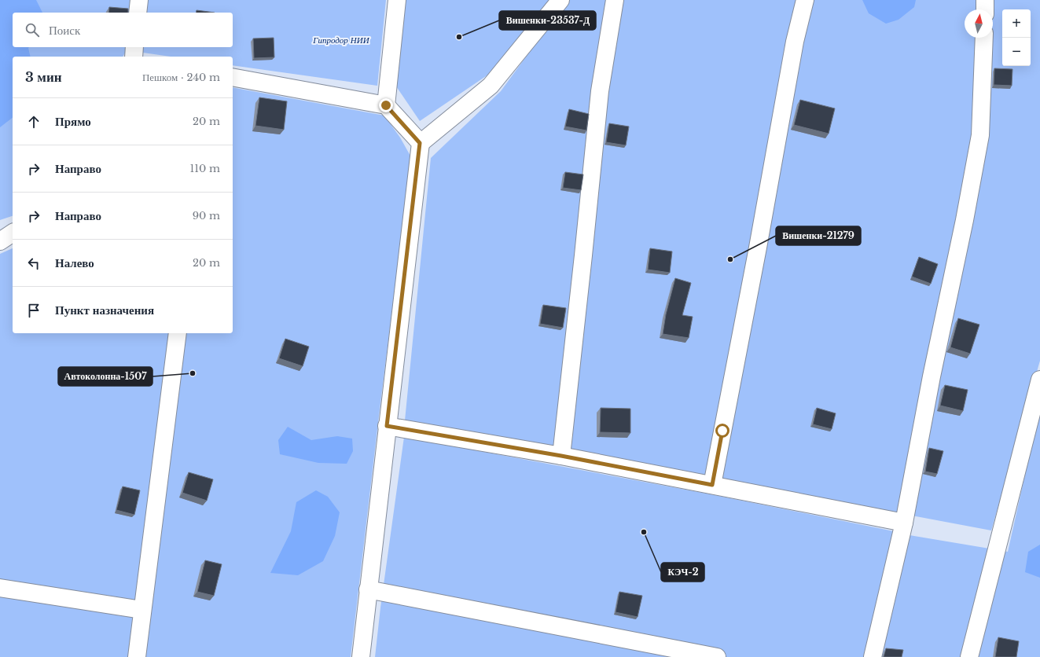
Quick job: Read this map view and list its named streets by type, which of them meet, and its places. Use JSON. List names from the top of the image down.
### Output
{
  "parks": ["Гипродор НИИ"],
  "places": [
    "Вишенки-23537-Д",
    "Вишенки-21279",
    "Автоколонна-1507",
    "КЭЧ-2"
  ],
  "north": "top",
  "page": {
    "map_buttons": ["+", "−"],
    "search": "Поиск",
    "heading": ["3 мин", "Пешком · 240 m"],
    "list": [
      ["Прямо", "20 m"],
      ["Направо", "110 m"],
      ["Направо", "90 m"],
      ["Налево", "20 m"],
      "Пункт назначения"
    ]
  }
}
